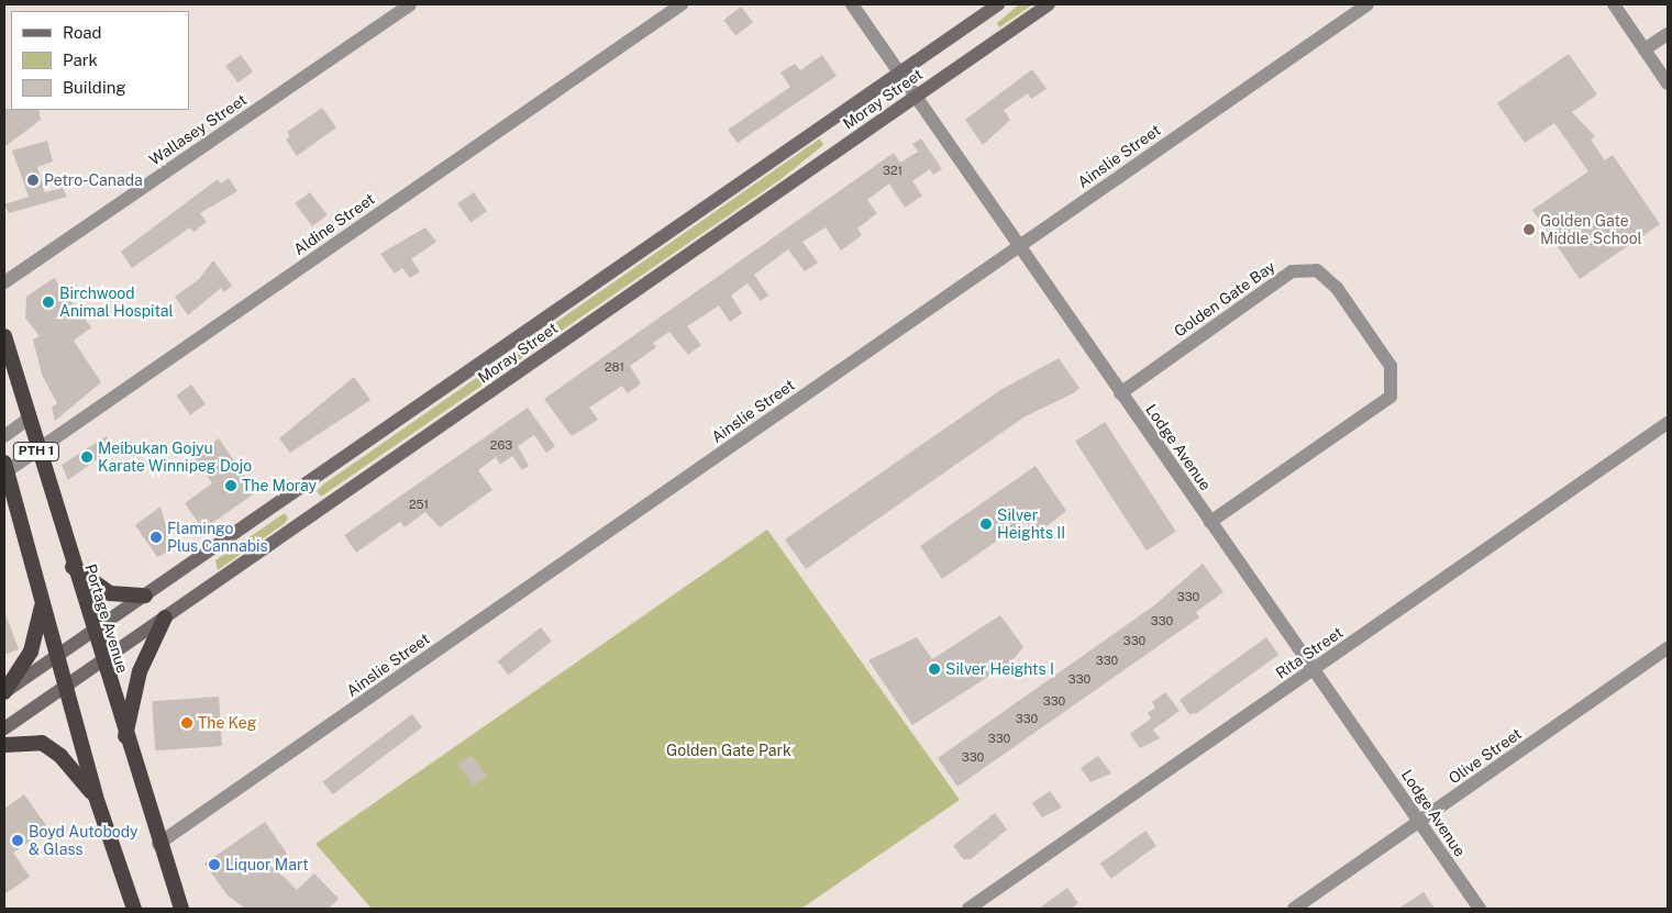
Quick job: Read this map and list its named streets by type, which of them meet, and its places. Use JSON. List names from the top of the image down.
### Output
{
  "streets": {
    "highway": ["PTH 1", "Portage Avenue"],
    "main road": ["Moray Street"],
    "street": [
      "Wallasey Street",
      "Ainslie Street",
      "Aldine Street",
      "Golden Gate Bay",
      "Lodge Avenue",
      "Rita Street",
      "Olive Street"
    ]
  },
  "crossings": [
    ["Moray Street", "Lodge Avenue"],
    ["Moray Street", "PTH 1"],
    ["Moray Street", "Portage Avenue"],
    ["Ainslie Street", "Lodge Avenue"],
    ["Ainslie Street", "Portage Avenue"],
    ["Aldine Street", "PTH 1"],
    ["Aldine Street", "Portage Avenue"],
    ["Golden Gate Bay", "Lodge Avenue"],
    ["Lodge Avenue", "Rita Street"],
    ["Lodge Avenue", "Olive Street"]
  ],
  "parks": ["Golden Gate Park"],
  "places": [
    "Petro-Canada",
    "Golden Gate Middle School",
    "Birchwood Animal Hospital",
    "Meibukan Gojyu Karate Winnipeg Dojo",
    "The Moray",
    "Silver Heights II",
    "Flamingo Plus Cannabis",
    "Silver Heights I",
    "The Keg",
    "Boyd Autobody & Glass",
    "Liquor Mart"
  ],
  "house_numbers": [
    "321",
    "281",
    "263",
    "251",
    "330",
    "330",
    "330",
    "330",
    "330",
    "330",
    "330",
    "330",
    "330"
  ],
  "legend": ["Road", "Park", "Building"]
}
